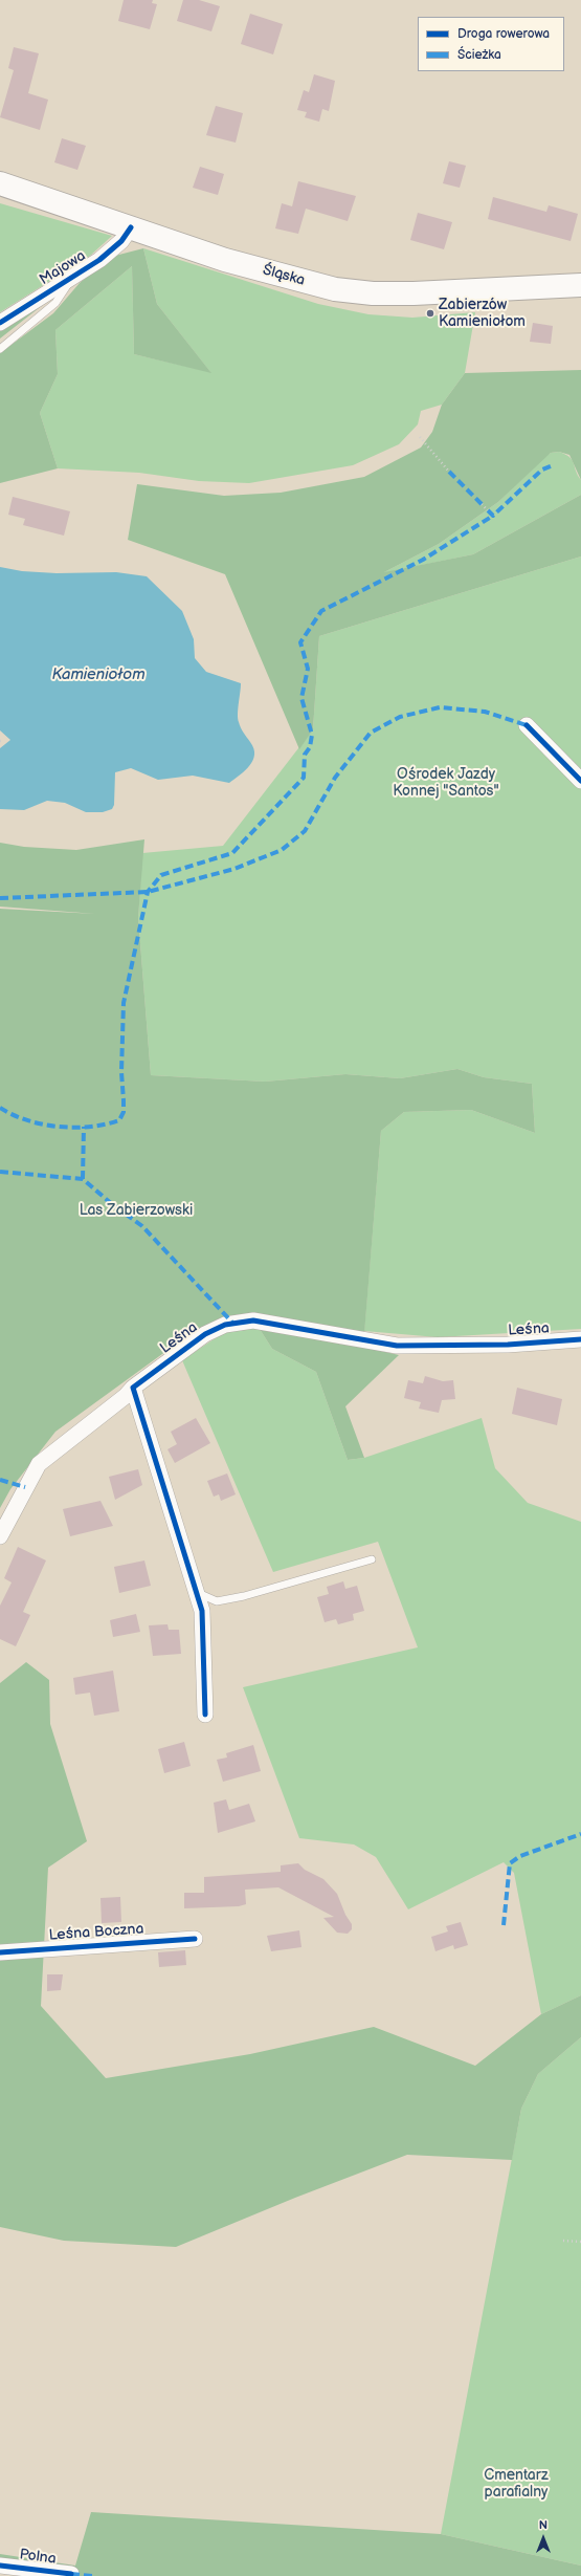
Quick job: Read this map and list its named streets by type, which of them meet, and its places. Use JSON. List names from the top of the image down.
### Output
{
  "streets": {
    "main road": ["Śląska"],
    "street": [
      "Majowa",
      "Leśna",
      "Leśna Boczna",
      "Polna"
    ]
  },
  "crossings": [
    ["Majowa", "Śląska"]
  ],
  "water": ["Kamieniołom"],
  "parks": ["Ośrodek Jazdy Konnej \"Santos\"", "Las Zabierzowski", "Cmentarz parafialny"],
  "places": ["Zabierzów Kamieniołom"],
  "legend": ["Droga rowerowa", "Ścieżka"],
  "north": "top"
}
